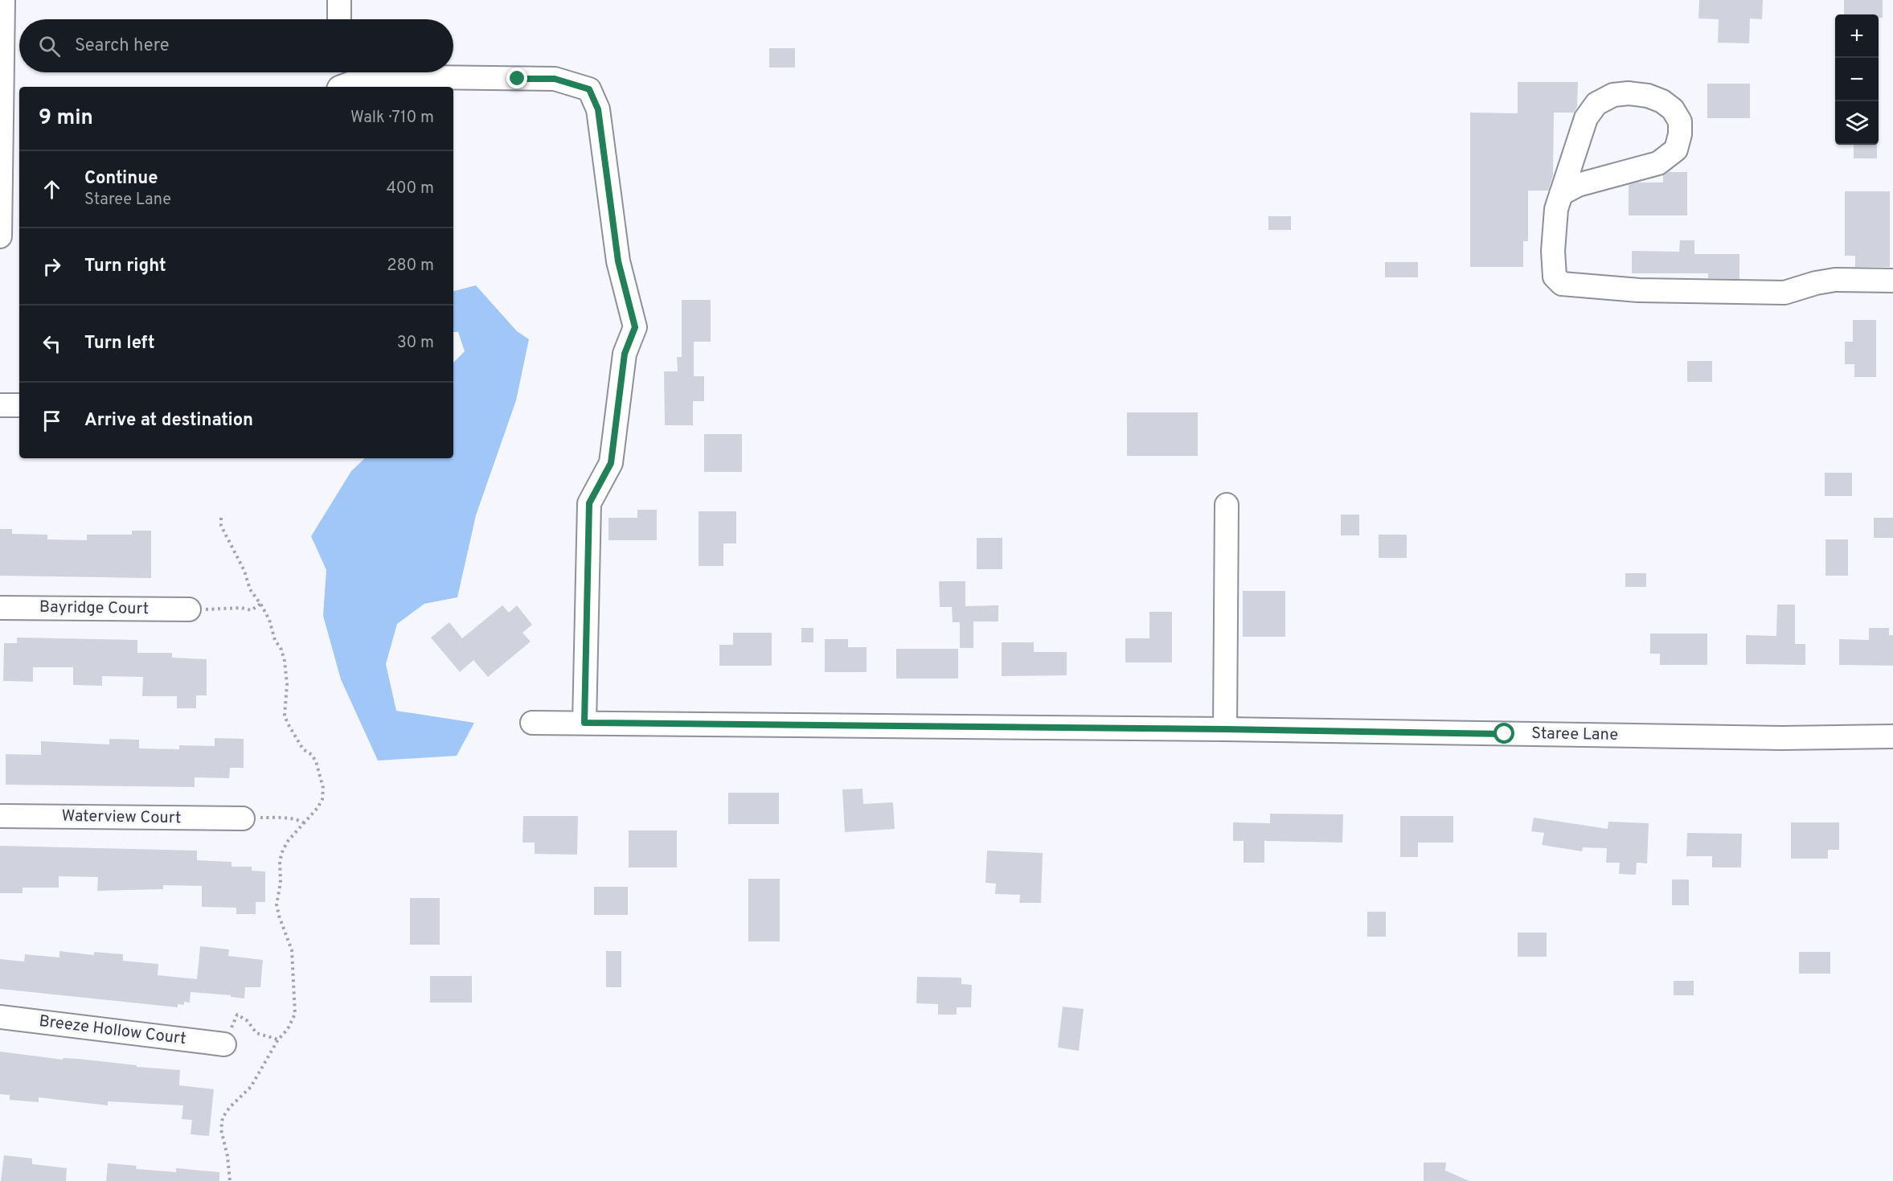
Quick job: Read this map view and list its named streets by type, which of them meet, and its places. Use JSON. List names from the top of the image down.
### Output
{
  "streets": {
    "street": [
      "Bayridge Court",
      "Staree Lane",
      "Waterview Court",
      "Breeze Hollow Court"
    ]
  },
  "page": {
    "map_buttons": ["+", "−"],
    "search": "Search here",
    "heading": ["9 min", "Walk · 710 m"],
    "list": [
      ["Continue", "Staree Lane", "400 m"],
      ["Turn right", "280 m"],
      ["Turn left", "30 m"],
      "Arrive at destination"
    ]
  }
}
